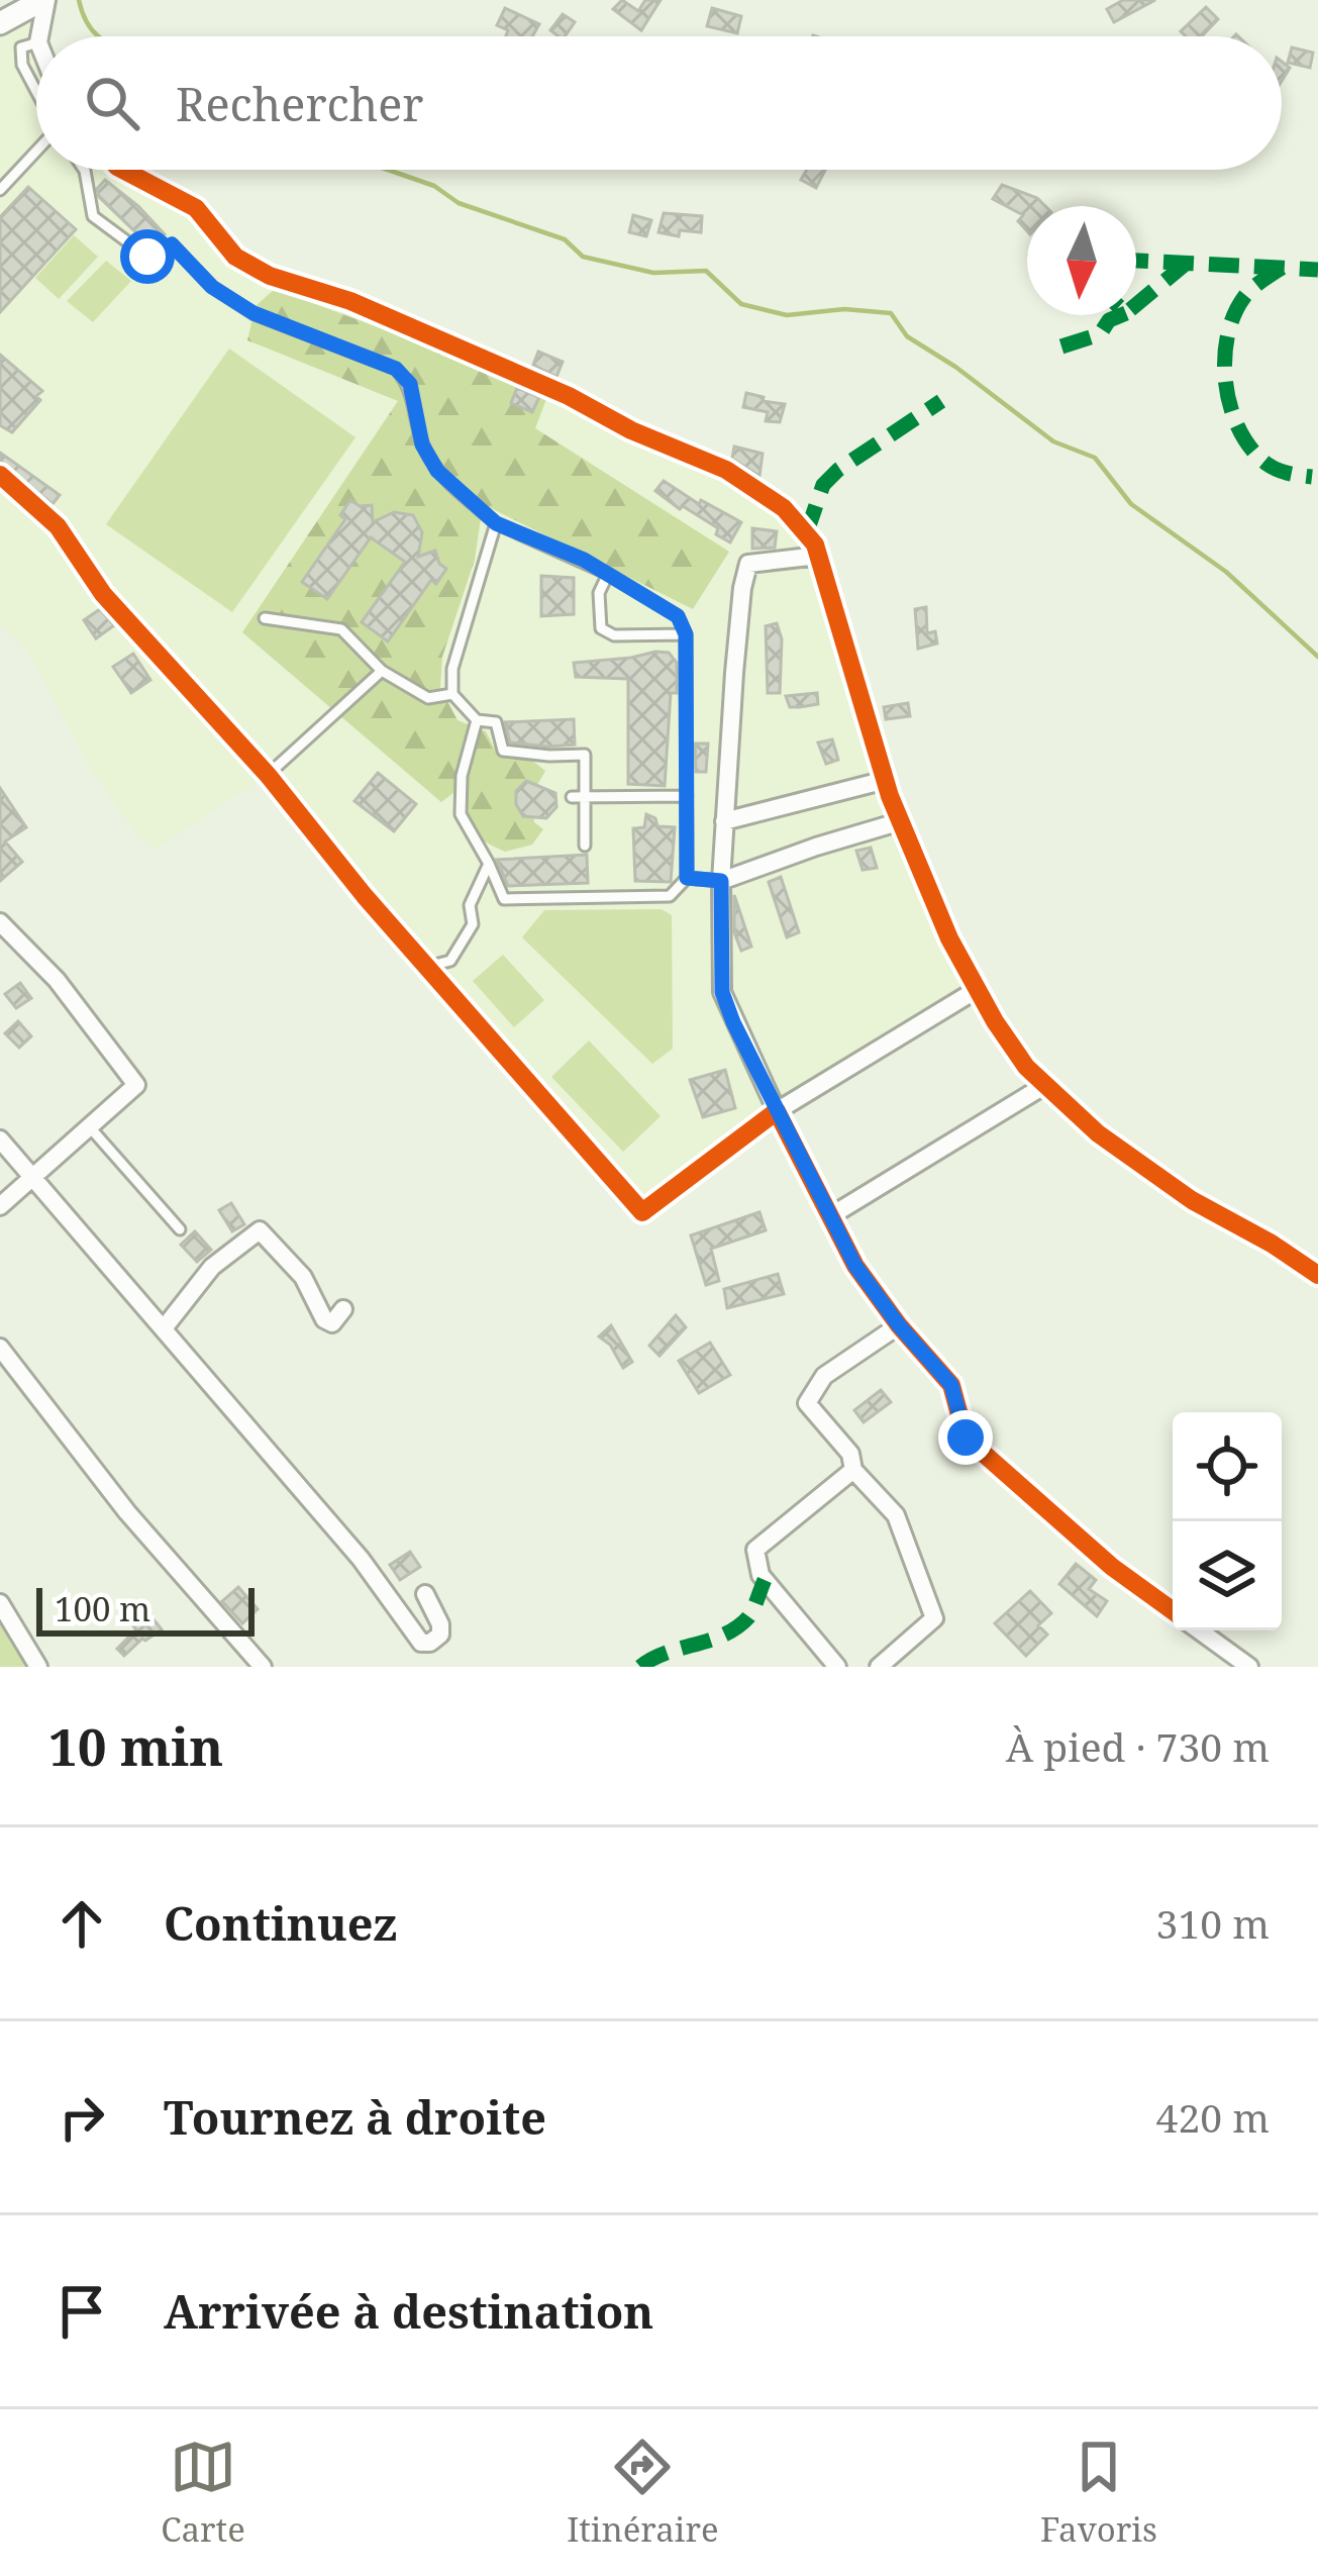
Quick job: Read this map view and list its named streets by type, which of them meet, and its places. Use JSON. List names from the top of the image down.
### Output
{
  "scale_bar": "100 m",
  "north": "bottom",
  "page": {
    "search": "Rechercher",
    "scale": "100 m",
    "heading": ["10 min", "À pied · 730 m"],
    "list": [
      ["Continuez", "310 m"],
      ["Tournez à droite", "420 m"],
      "Arrivée à destination"
    ],
    "nav": ["Carte", "Itinéraire", "Favoris"]
  }
}
